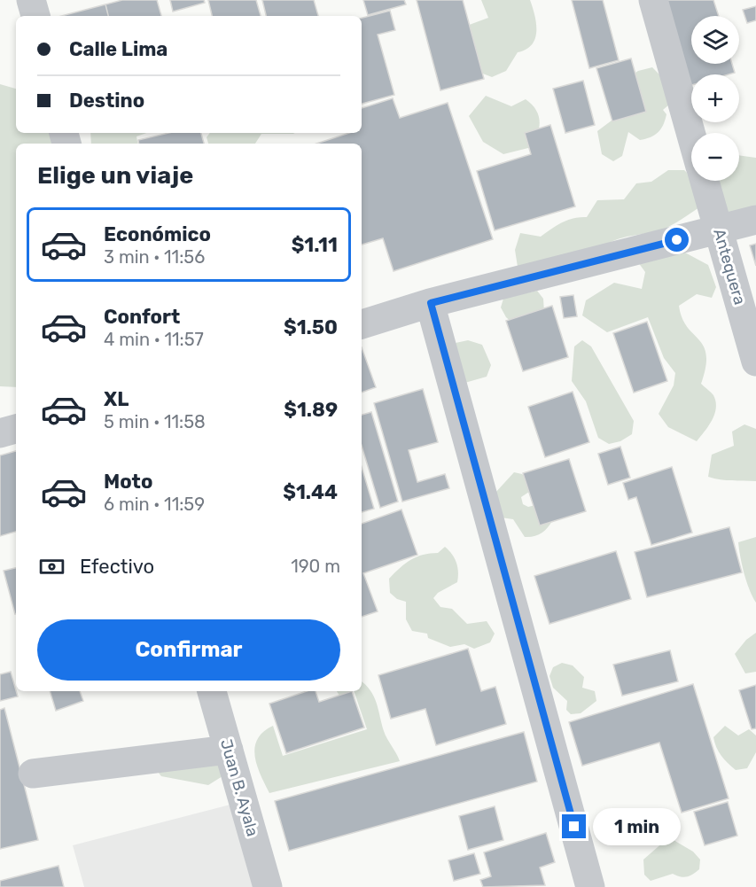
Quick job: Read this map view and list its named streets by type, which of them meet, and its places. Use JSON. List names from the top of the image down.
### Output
{
  "streets": {
    "street": ["Antequera", "Juan B. Ayala"]
  },
  "page": {
    "map_buttons": ["+", "−"],
    "banner": ["Calle Lima", "Destino"],
    "heading": "Elige un viaje",
    "list": [
      {
        "name": "Económico",
        "note": "3 min · 11:56",
        "value": "$1.11"
      },
      {
        "name": "Confort",
        "note": "4 min · 11:57",
        "value": "$1.50"
      },
      {
        "name": "XL",
        "note": "5 min · 11:58",
        "value": "$1.89"
      },
      {
        "name": "Moto",
        "note": "6 min · 11:59",
        "value": "$1.44"
      }
    ],
    "pay": ["Efectivo", "190 m"],
    "buttons": "Confirmar",
    "bubble": "1 min"
  }
}
